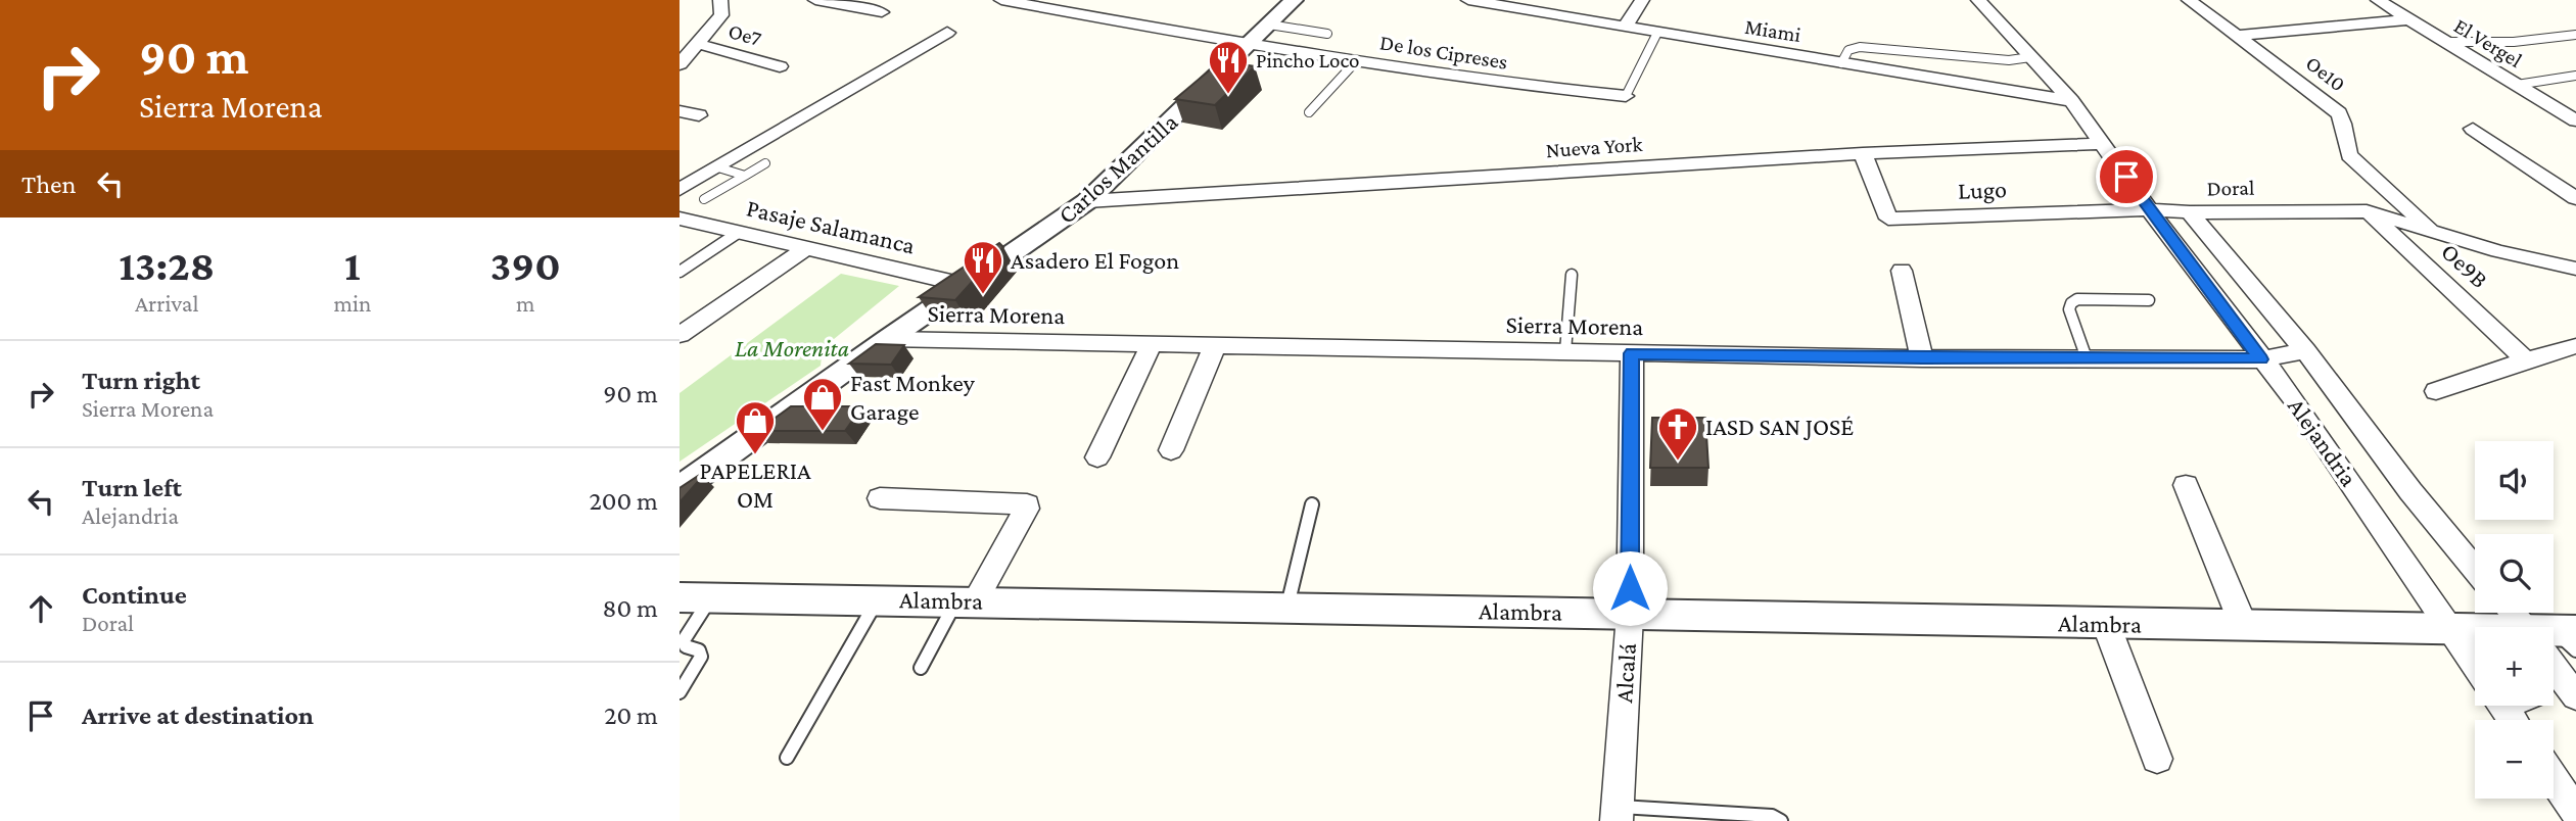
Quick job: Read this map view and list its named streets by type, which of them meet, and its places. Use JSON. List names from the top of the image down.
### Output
{
  "streets": {
    "street": [
      "Miami",
      "Oe7",
      "El Vergel",
      "De los Cipreses",
      "Oe10",
      "Nueva York",
      "Carlos Mantilla",
      "Doral",
      "Lugo",
      "Pasaje Salamanca",
      "Oe9B",
      "Sierra Morena",
      "Alejandria",
      "Alambra",
      "Alcalá"
    ]
  },
  "crossings": [
    ["De los Cipreses", "Carlos Mantilla"],
    ["Oe10", "Doral"],
    ["Nueva York", "Carlos Mantilla"],
    ["Nueva York", "Lugo"],
    ["Carlos Mantilla", "Pasaje Salamanca"],
    ["Carlos Mantilla", "Sierra Morena"],
    ["Doral", "Lugo"],
    ["Doral", "Oe9B"],
    ["Doral", "Alejandria"],
    ["Lugo", "Alejandria"],
    ["Sierra Morena", "Alejandria"],
    ["Sierra Morena", "Alcalá"],
    ["Alejandria", "Alambra"],
    ["Alambra", "Alcalá"]
  ],
  "parks": ["La Morenita"],
  "places": {
    "restaurant": ["Pincho Loco", "Asadero El Fogon"],
    "shop": ["Fast Monkey Garage", "PAPELERIA OM"],
    "church": ["IASD SAN JOSÉ"]
  },
  "page": {
    "turn": ["90 m", "Sierra Morena"],
    "then": "Then",
    "eta": [
      "13:28",
      "Arrival",
      "1",
      "min",
      "390",
      "m"
    ],
    "list": [
      {
        "name": "Turn right",
        "note": "Sierra Morena",
        "value": "90 m"
      },
      {
        "name": "Turn left",
        "note": "Alejandria",
        "value": "200 m"
      },
      {
        "name": "Continue",
        "note": "Doral",
        "value": "80 m"
      },
      {
        "name": "Arrive at destination",
        "value": "20 m"
      }
    ],
    "map_buttons": ["+", "−"]
  }
}
